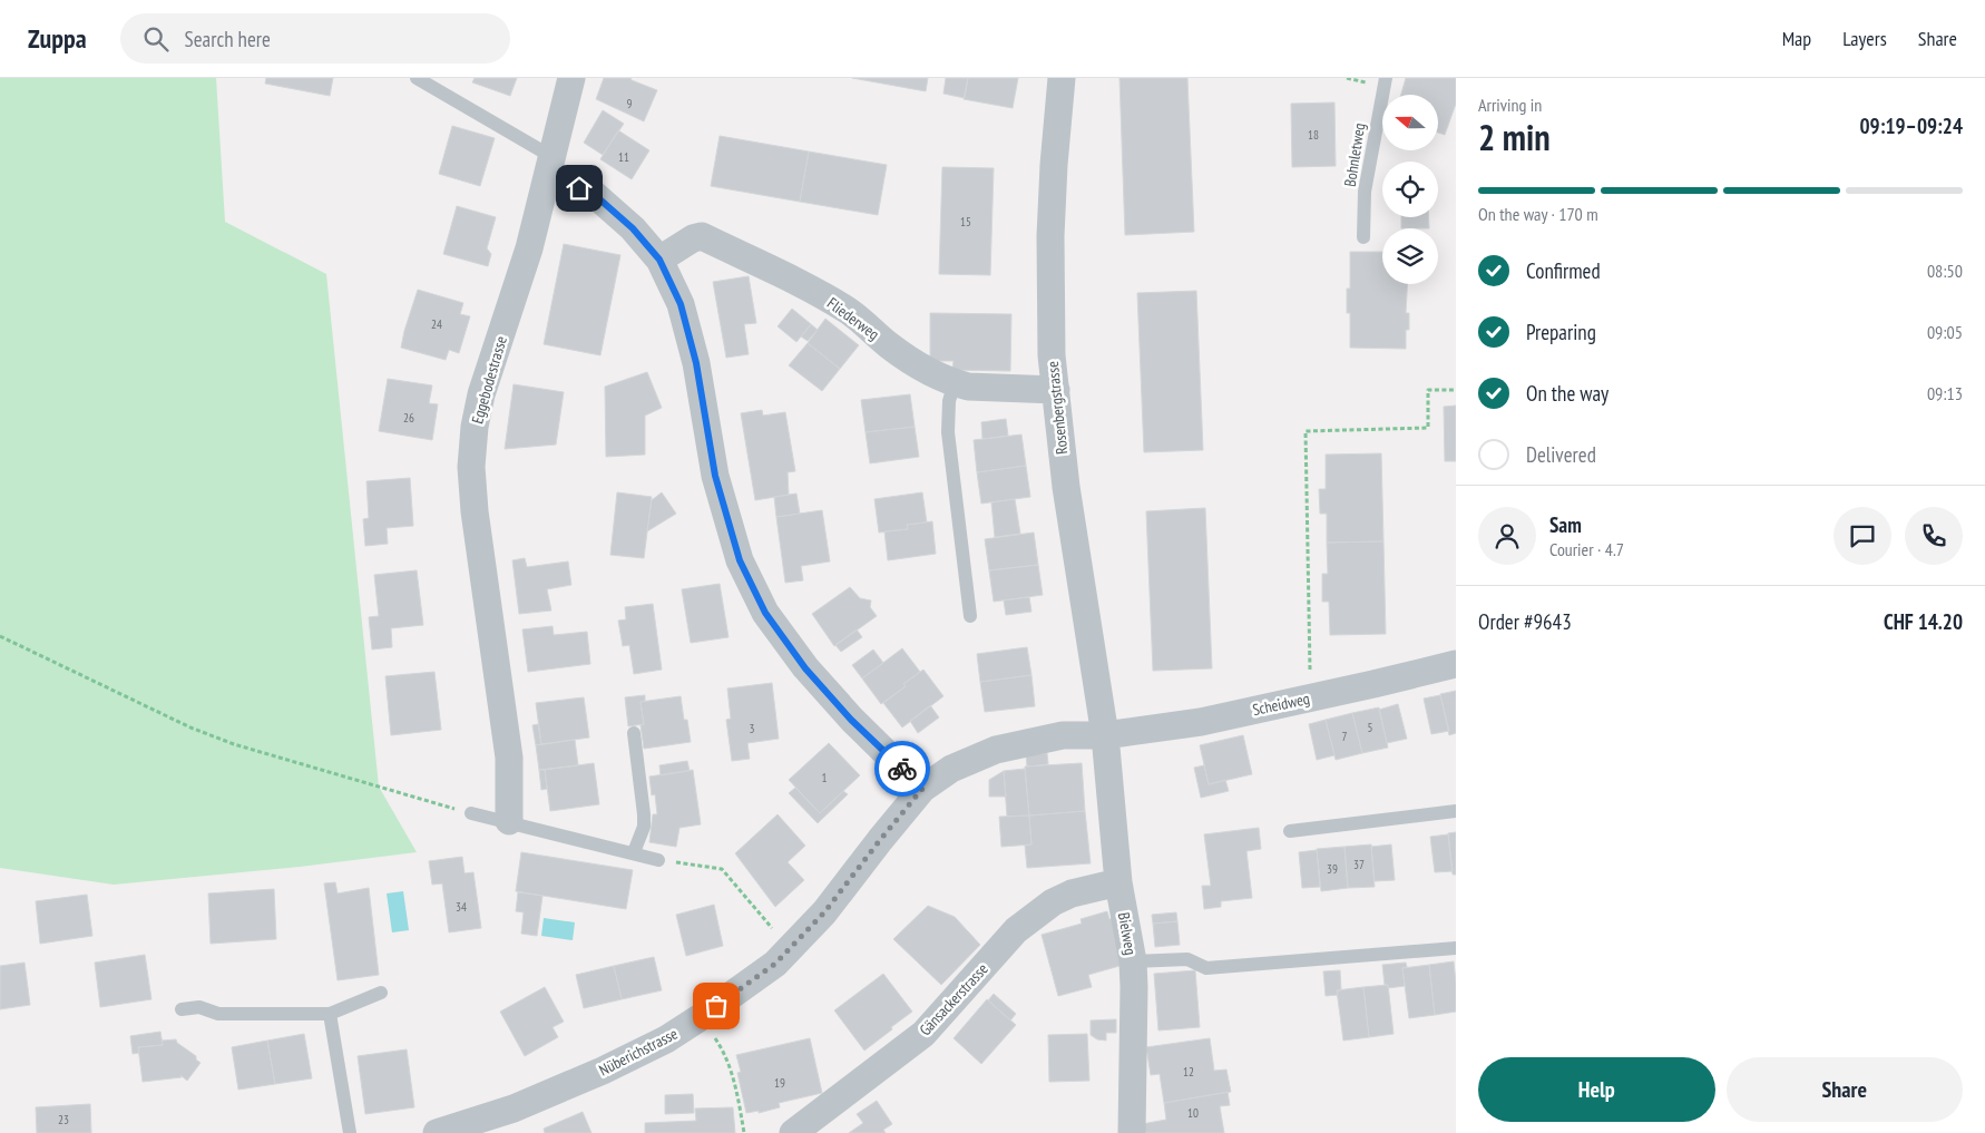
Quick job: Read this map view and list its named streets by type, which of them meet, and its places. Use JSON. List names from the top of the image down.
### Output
{
  "streets": {
    "street": [
      "Fliederweg",
      "Eggebodestrasse",
      "Rosenbergstrasse",
      "Scheidweg",
      "Bielweg",
      "Gänsackerstrasse",
      "Nüberichstrasse"
    ],
    "lane": ["Bohnletweg"]
  },
  "crossings": [
    ["Fliederweg", "Rosenbergstrasse"],
    ["Rosenbergstrasse", "Scheidweg"],
    ["Rosenbergstrasse", "Bielweg"],
    ["Rosenbergstrasse", "Nüberichstrasse"],
    ["Scheidweg", "Bielweg"],
    ["Scheidweg", "Nüberichstrasse"],
    ["Bielweg", "Gänsackerstrasse"],
    ["Bielweg", "Nüberichstrasse"]
  ],
  "house_numbers": [
    "9",
    "18",
    "11",
    "15",
    "24",
    "26",
    "5",
    "3",
    "7",
    "1",
    "37",
    "39",
    "34",
    "12",
    "19",
    "10",
    "23"
  ],
  "north": "left",
  "page": {
    "header": "Zuppa",
    "search": "Search here",
    "nav": ["Map", "Layers", "Share"],
    "heading": ["2 min", "Arriving in", "09:19–09:24"],
    "panel": [
      "Sam",
      "Courier · 4.7",
      "Order #9643",
      "CHF 14.20"
    ],
    "bar": "On the way · 170 m",
    "list": [
      ["Confirmed", "08:50"],
      ["Preparing", "09:05"],
      ["On the way", "09:13"],
      "Delivered"
    ],
    "buttons": ["Help", "Share"]
  }
}
